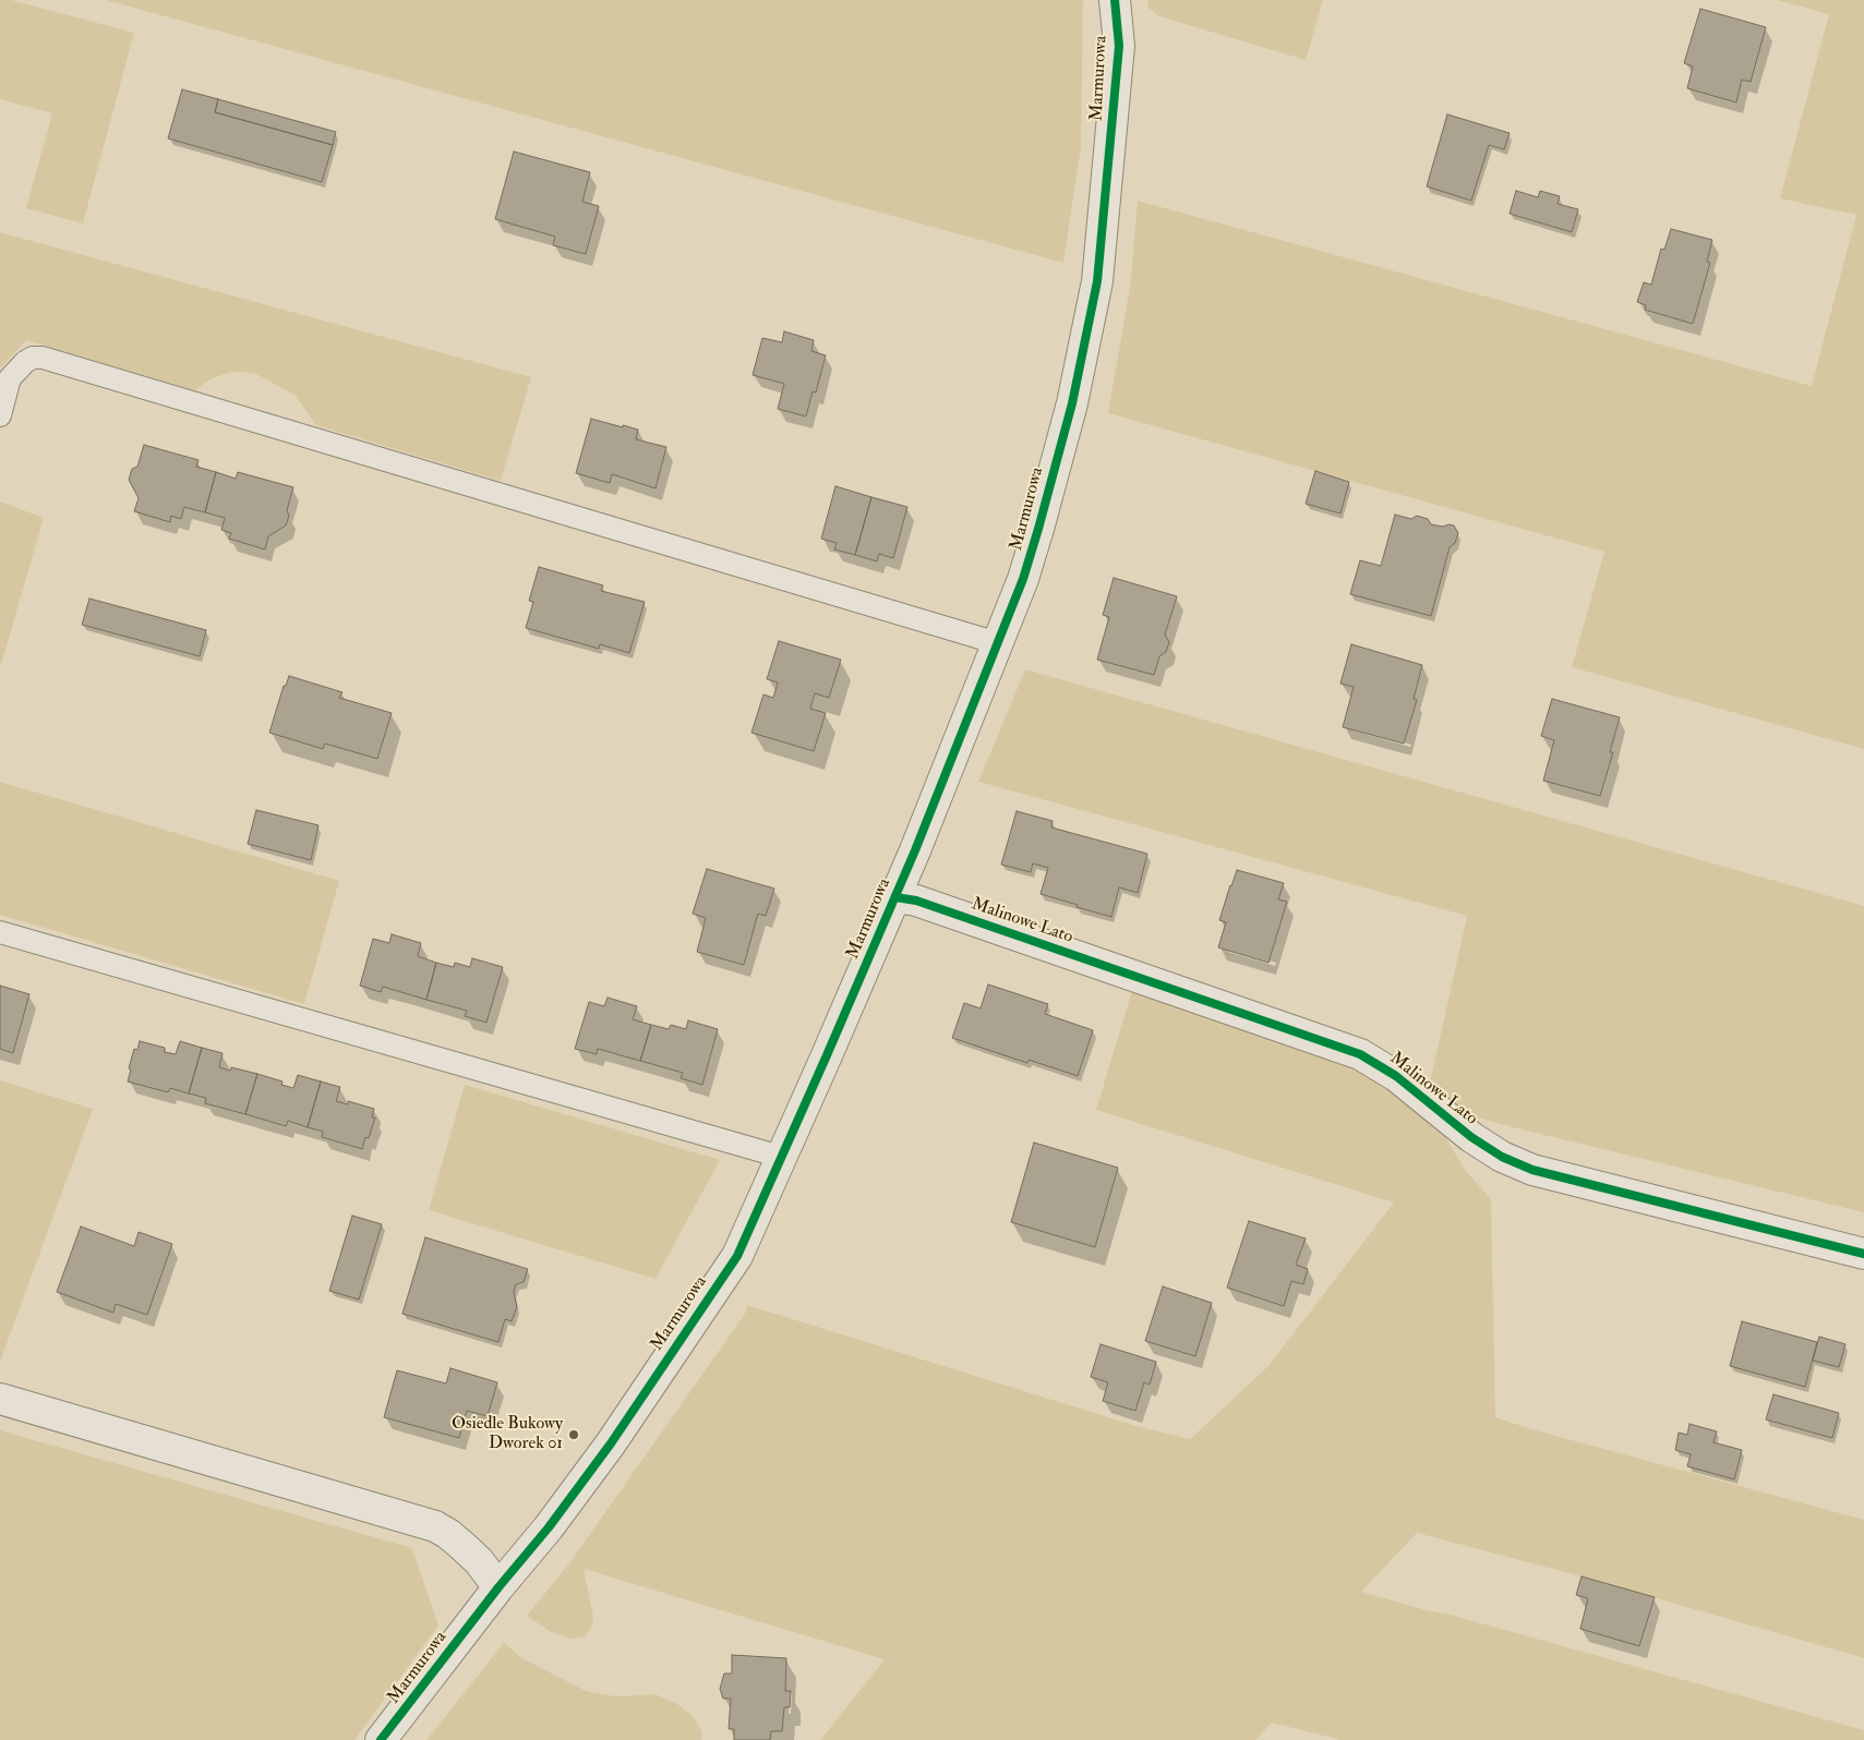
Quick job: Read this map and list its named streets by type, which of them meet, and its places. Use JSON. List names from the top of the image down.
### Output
{
  "streets": {
    "street": ["Marmurowa", "Malinowe Lato"]
  },
  "crossings": [
    ["Marmurowa", "Malinowe Lato"]
  ],
  "places": ["Osiedle Bukowy Dworek 01"]
}
